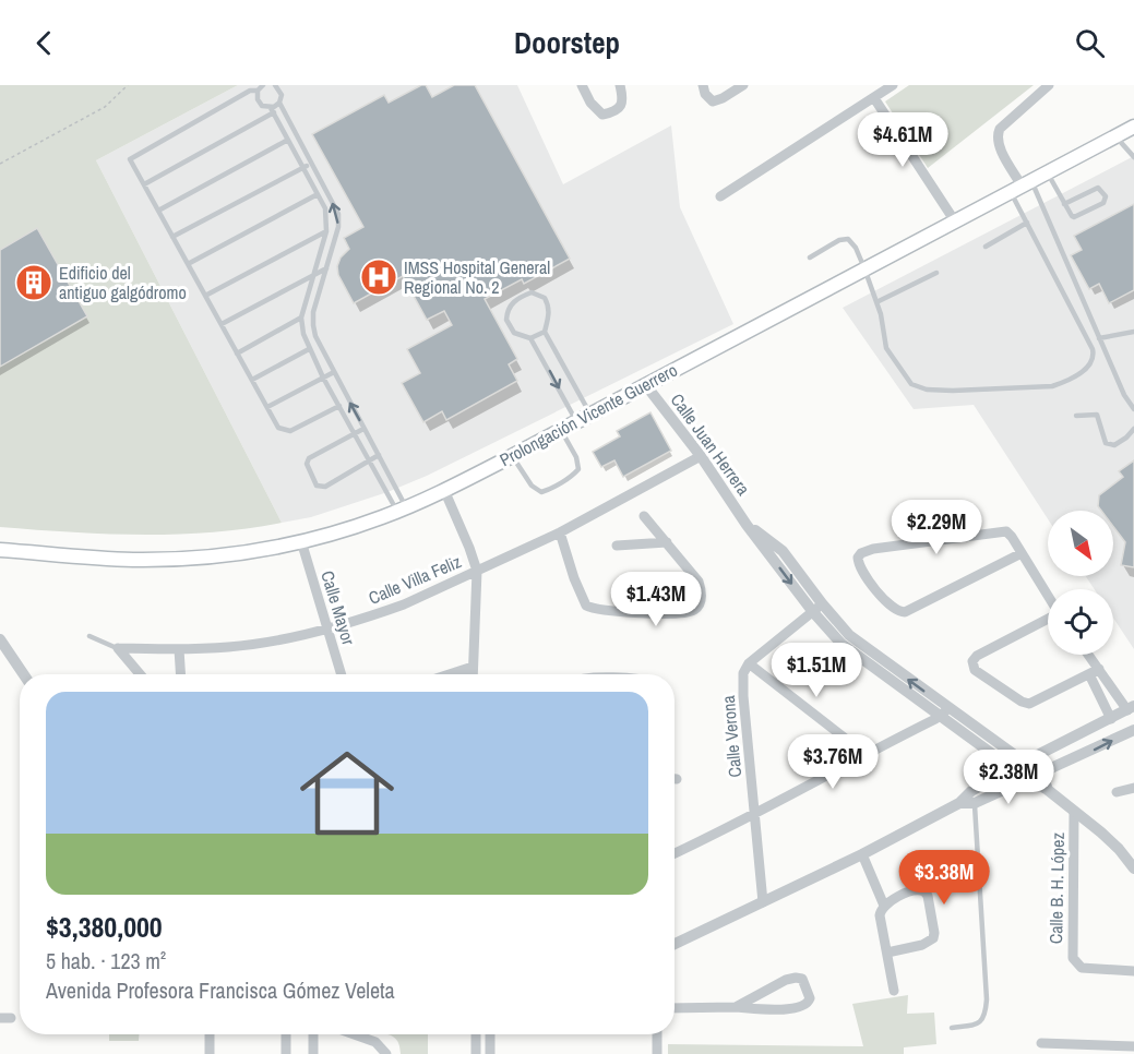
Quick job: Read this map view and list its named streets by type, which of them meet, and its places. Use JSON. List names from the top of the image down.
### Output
{
  "streets": {
    "main road": ["Prolongación Vicente Guerrero"],
    "street": [
      "Calle Juan Herrera",
      "Calle Villa Feliz",
      "Calle Mayor",
      "Calle Verona",
      "Calle B. H. López"
    ]
  },
  "crossings": [
    ["Prolongación Vicente Guerrero", "Calle Juan Herrera"],
    ["Prolongación Vicente Guerrero", "Calle Mayor"],
    ["Calle Juan Herrera", "Calle Villa Feliz"],
    ["Calle Juan Herrera", "Calle B. H. López"],
    ["Calle Villa Feliz", "Calle Mayor"]
  ],
  "places": {
    "hospital": ["IMSS Hospital General Regional No. 2"],
    "building": ["Edificio del antiguo galgódromo"]
  },
  "north": "bottom right",
  "page": {
    "header": "Doorstep",
    "price": [
      "$4.61M",
      "$2.29M",
      "$1.43M",
      "$1.51M",
      "$3.76M",
      "$2.38M",
      "$3.38M"
    ],
    "list": [
      {
        "name": "$3,380,000",
        "note": "5 hab. · 123 m² · Avenida Profesora Francisca Gómez Veleta"
      }
    ]
  }
}
